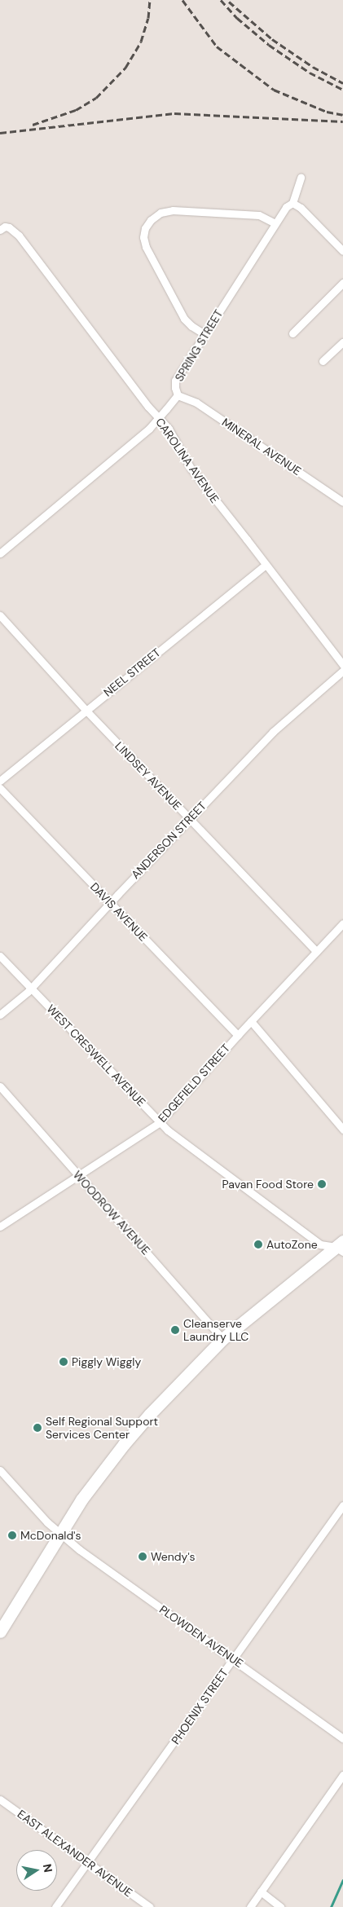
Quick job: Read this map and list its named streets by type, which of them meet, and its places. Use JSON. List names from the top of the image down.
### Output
{
  "streets": {
    "street": [
      "SPRING STREET",
      "MINERAL AVENUE",
      "CAROLINA AVENUE",
      "NEEL STREET",
      "LINDSEY AVENUE",
      "ANDERSON STREET",
      "DAVIS AVENUE",
      "WEST CRESWELL AVENUE",
      "EDGEFIELD STREET",
      "WOODROW AVENUE",
      "PLOWDEN AVENUE",
      "PHOENIX STREET",
      "EAST ALEXANDER AVENUE"
    ]
  },
  "crossings": [
    ["SPRING STREET", "MINERAL AVENUE"],
    ["SPRING STREET", "CAROLINA AVENUE"],
    ["CAROLINA AVENUE", "NEEL STREET"],
    ["NEEL STREET", "LINDSEY AVENUE"],
    ["LINDSEY AVENUE", "ANDERSON STREET"],
    ["LINDSEY AVENUE", "EDGEFIELD STREET"],
    ["ANDERSON STREET", "DAVIS AVENUE"],
    ["ANDERSON STREET", "WEST CRESWELL AVENUE"],
    ["DAVIS AVENUE", "EDGEFIELD STREET"],
    ["WEST CRESWELL AVENUE", "EDGEFIELD STREET"],
    ["EDGEFIELD STREET", "WOODROW AVENUE"],
    ["PLOWDEN AVENUE", "PHOENIX STREET"],
    ["PHOENIX STREET", "EAST ALEXANDER AVENUE"]
  ],
  "places": [
    "Pavan Food Store",
    "AutoZone",
    "Cleanserve Laundry LLC",
    "Piggly Wiggly",
    "Self Regional Support Services Center",
    "McDonald's",
    "Wendy's"
  ],
  "north": "right"
}
